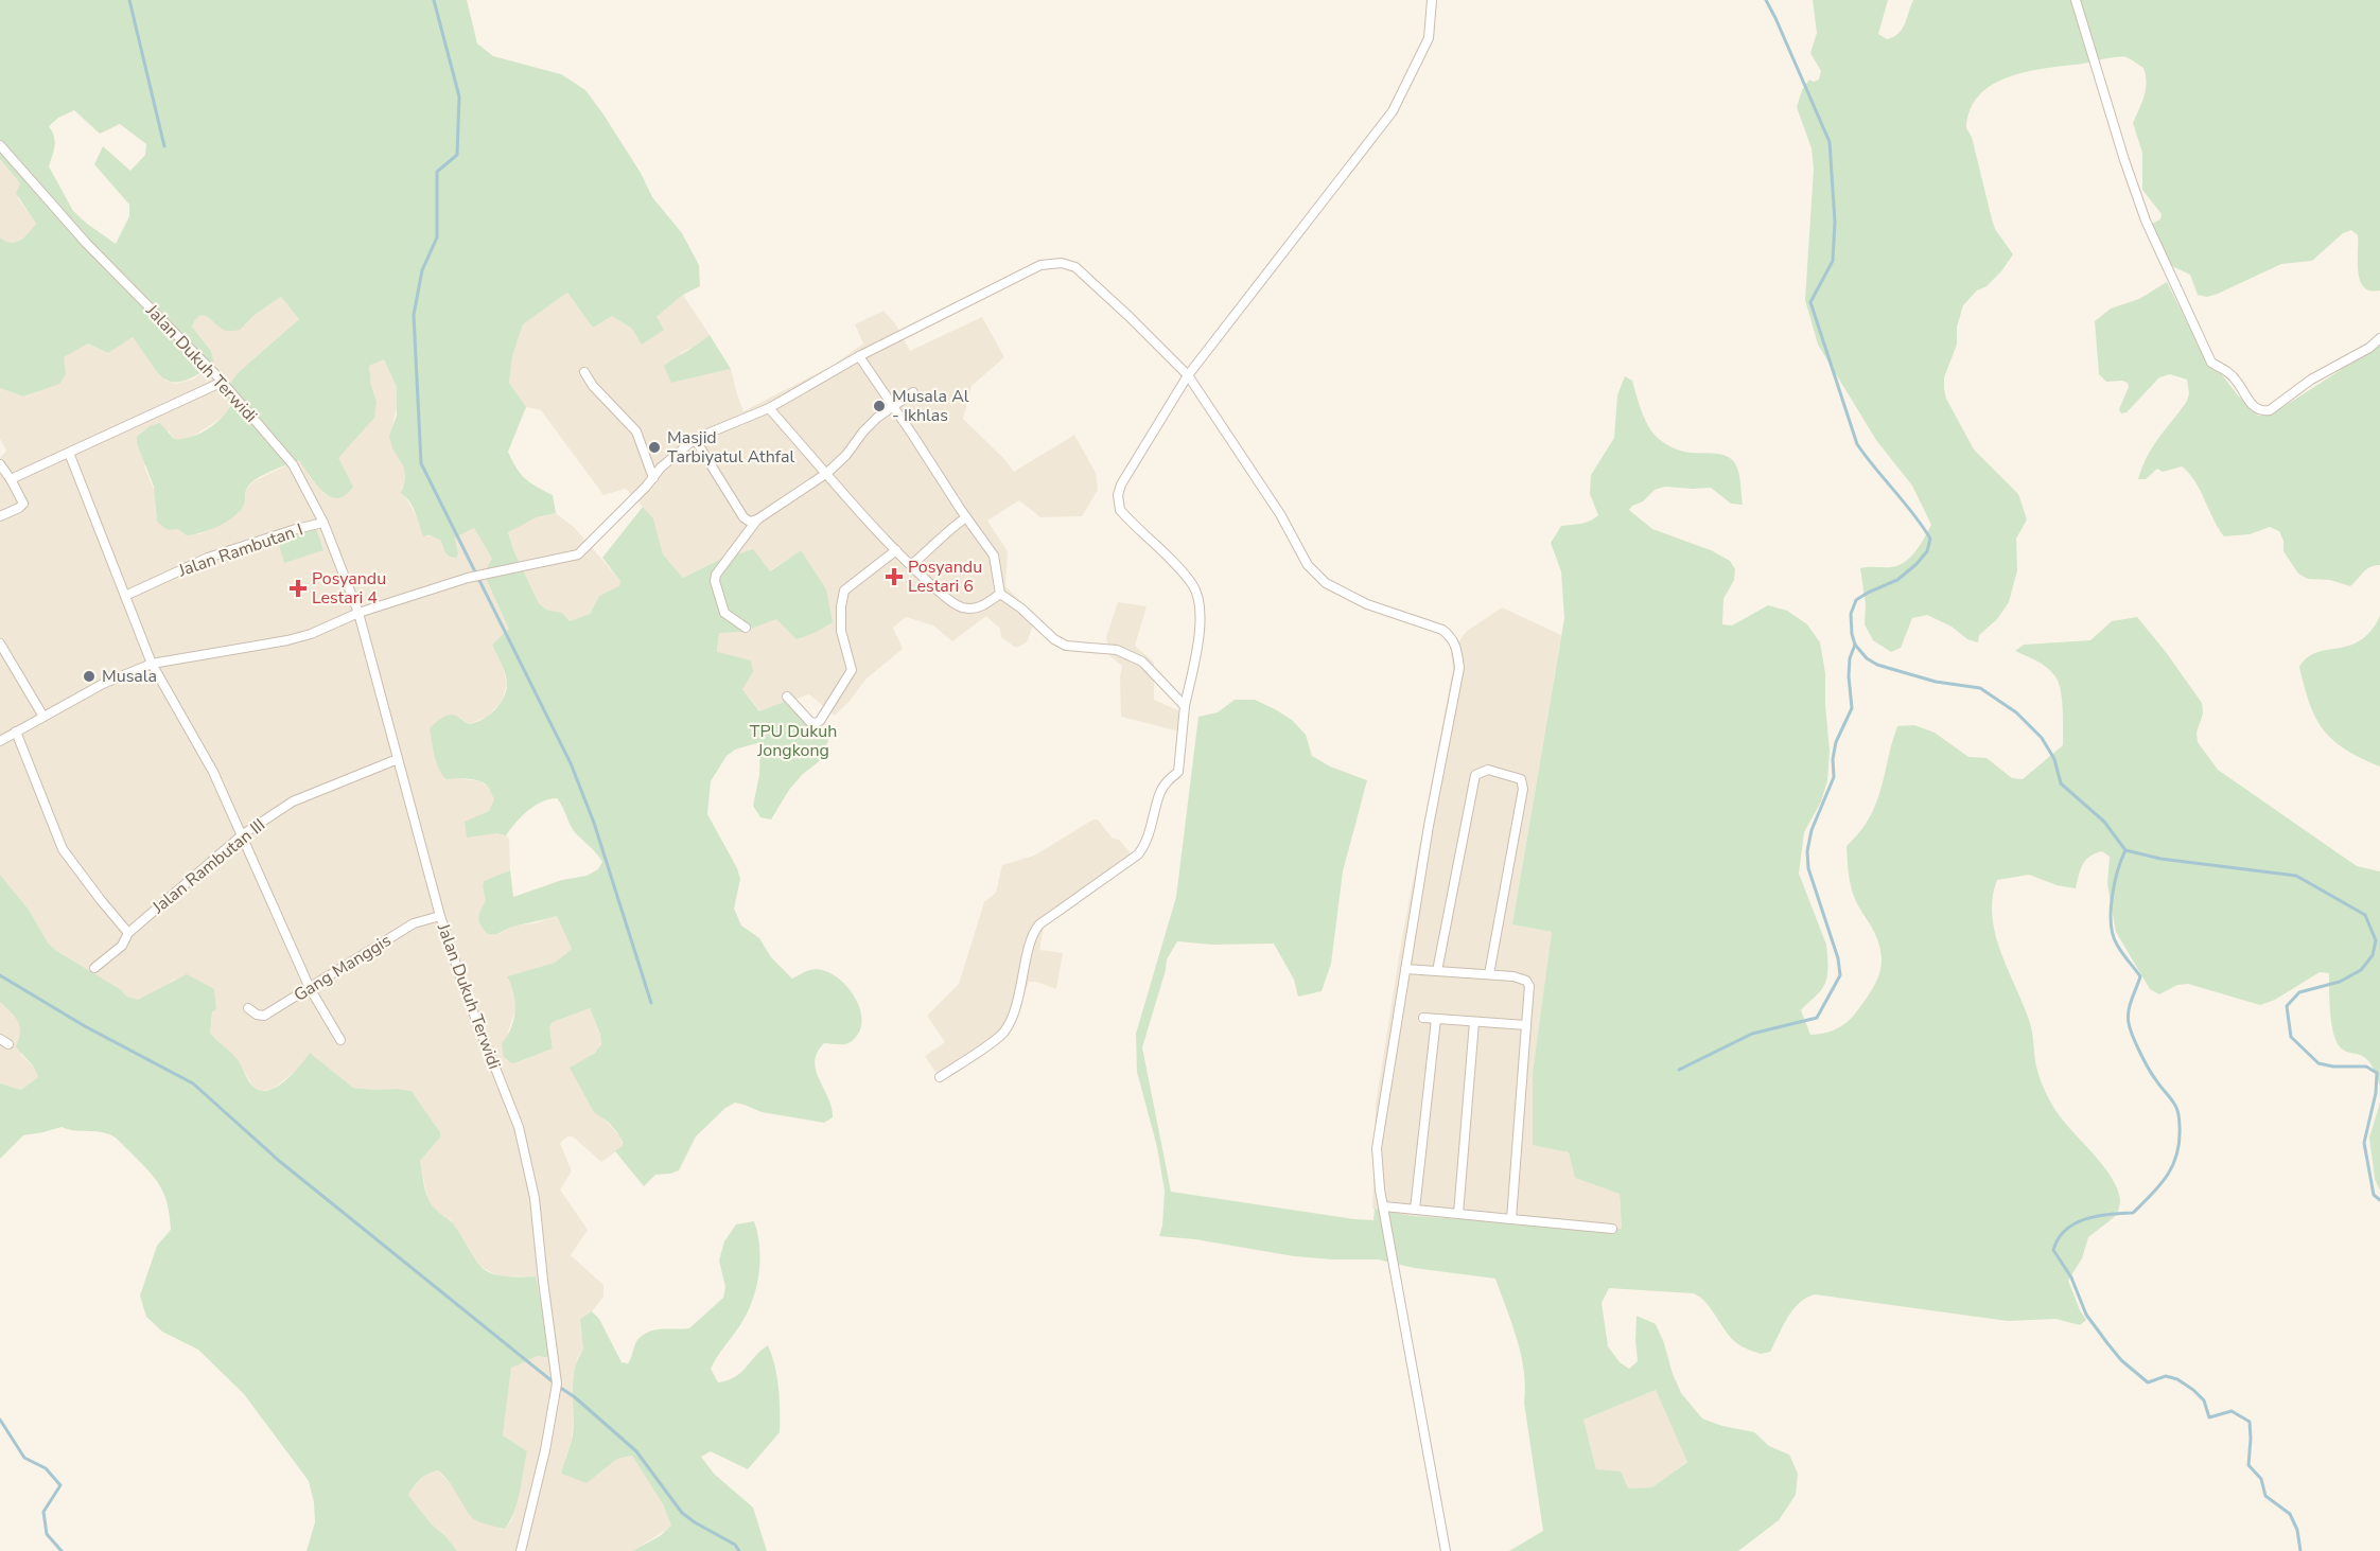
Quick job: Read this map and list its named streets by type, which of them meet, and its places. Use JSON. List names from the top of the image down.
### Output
{
  "streets": {
    "street": [
      "Jalan Dukuh Terwidi",
      "Jalan Rambutan I",
      "Jalan Rambutan III",
      "Gang Manggis"
    ]
  },
  "crossings": [
    ["Jalan Dukuh Terwidi", "Jalan Rambutan I"],
    ["Jalan Dukuh Terwidi", "Jalan Rambutan III"],
    ["Jalan Dukuh Terwidi", "Gang Manggis"]
  ],
  "parks": ["TPU Dukuh Jongkong"],
  "places": {
    "other": ["Musala Al - Ikhlas", "Masjid Tarbiyatul Athfal", "Musala"],
    "health": ["Posyandu Lestari 6", "Posyandu Lestari 4"]
  }
}
